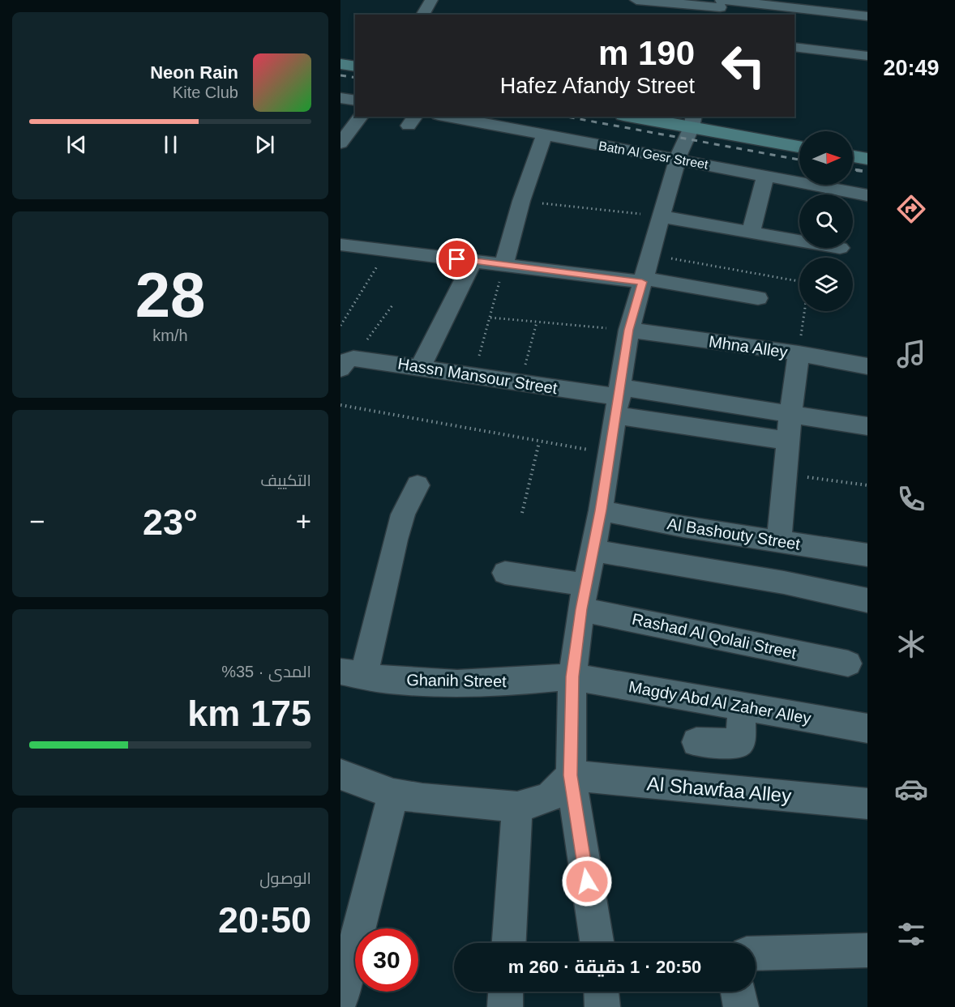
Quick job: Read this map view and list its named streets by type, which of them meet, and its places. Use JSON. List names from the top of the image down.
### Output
{
  "streets": {
    "street": [
      "Batn Al Gesr Street",
      "Mhna Alley",
      "Hassn Mansour Street",
      "Al Bashouty Street",
      "Rashad Al Qolali Street",
      "Ghanih Street",
      "Magdy Abd Al Zaher Alley",
      "Al Shawfaa Alley"
    ]
  },
  "crossings": [
    ["Ghanih Street", "Magdy Abd Al Zaher Alley"]
  ],
  "north": "right",
  "page": {
    "tabs": "20:49",
    "turn": ["190 m", "Hafez Afandy Street"],
    "song": ["Neon Rain", "Kite Club"],
    "tile": [
      ["28", "km/h"],
      "التكييف",
      ["المدى · 35%", "175 km"],
      ["الوصول", "20:50"]
    ],
    "heat": ["−", "23°", "+"],
    "limit": "30",
    "trip": "20:50 · 1 دقيقة · 260 m"
  }
}
